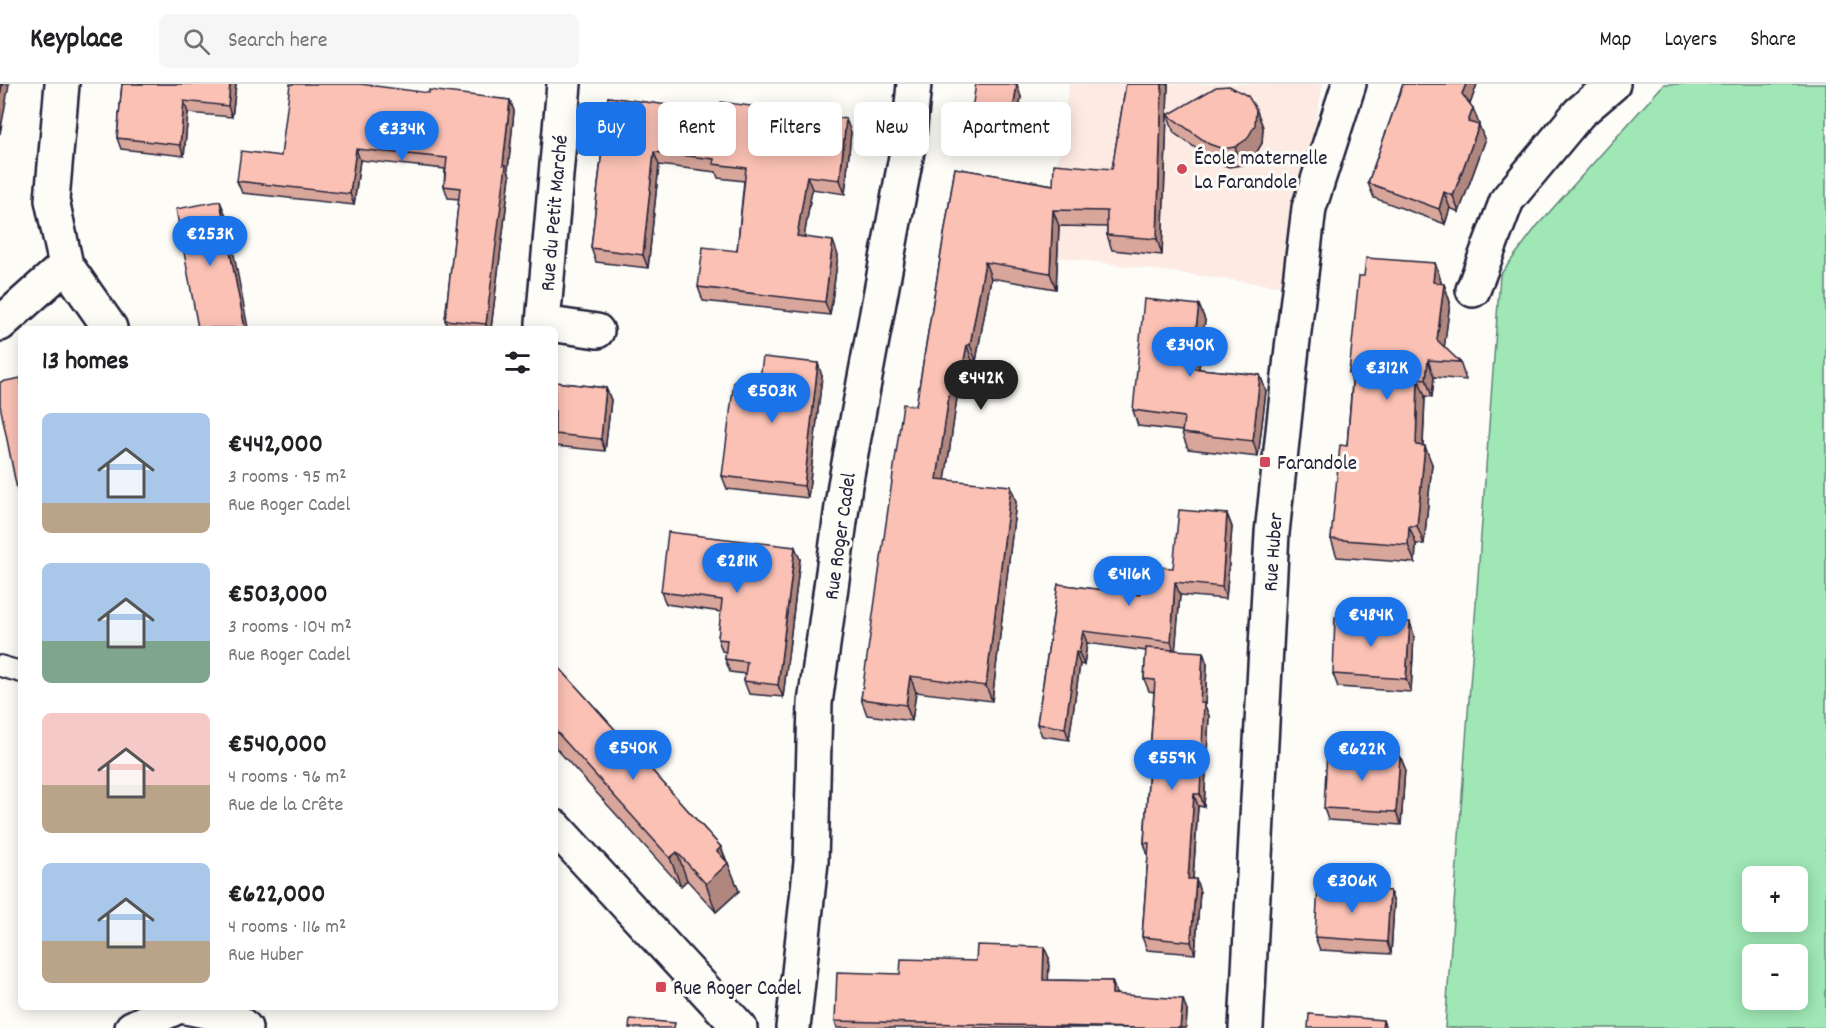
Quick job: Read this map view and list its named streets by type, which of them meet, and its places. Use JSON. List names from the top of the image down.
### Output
{
  "streets": {
    "street": ["Rue du Petit Marché", "Rue Roger Cadel", "Rue Huber"]
  },
  "places": {
    "other": ["École maternelle La Farandole"],
    "transit": ["Farandole", "Rue Roger Cadel"]
  },
  "page": {
    "header": "Keyplace",
    "search": "Search here",
    "nav": ["Map", "Layers", "Share"],
    "chip": [
      "Buy",
      "Rent",
      "Filters",
      "New",
      "Apartment"
    ],
    "price": [
      "€334K",
      "€253K",
      "€340K",
      "€312K",
      "€442K",
      "€503K",
      "€281K",
      "€416K",
      "€484K",
      "€540K",
      "€622K",
      "€559K",
      "€306K"
    ],
    "heading": "13 homes",
    "list": [
      {
        "name": "€442,000",
        "note": "3 rooms · 95 m² · Rue Roger Cadel"
      },
      {
        "name": "€503,000",
        "note": "3 rooms · 104 m² · Rue Roger Cadel"
      },
      {
        "name": "€540,000",
        "note": "4 rooms · 96 m² · Rue de la Crête"
      },
      {
        "name": "€622,000",
        "note": "4 rooms · 116 m² · Rue Huber"
      }
    ],
    "map_buttons": ["+", "−"]
  }
}
